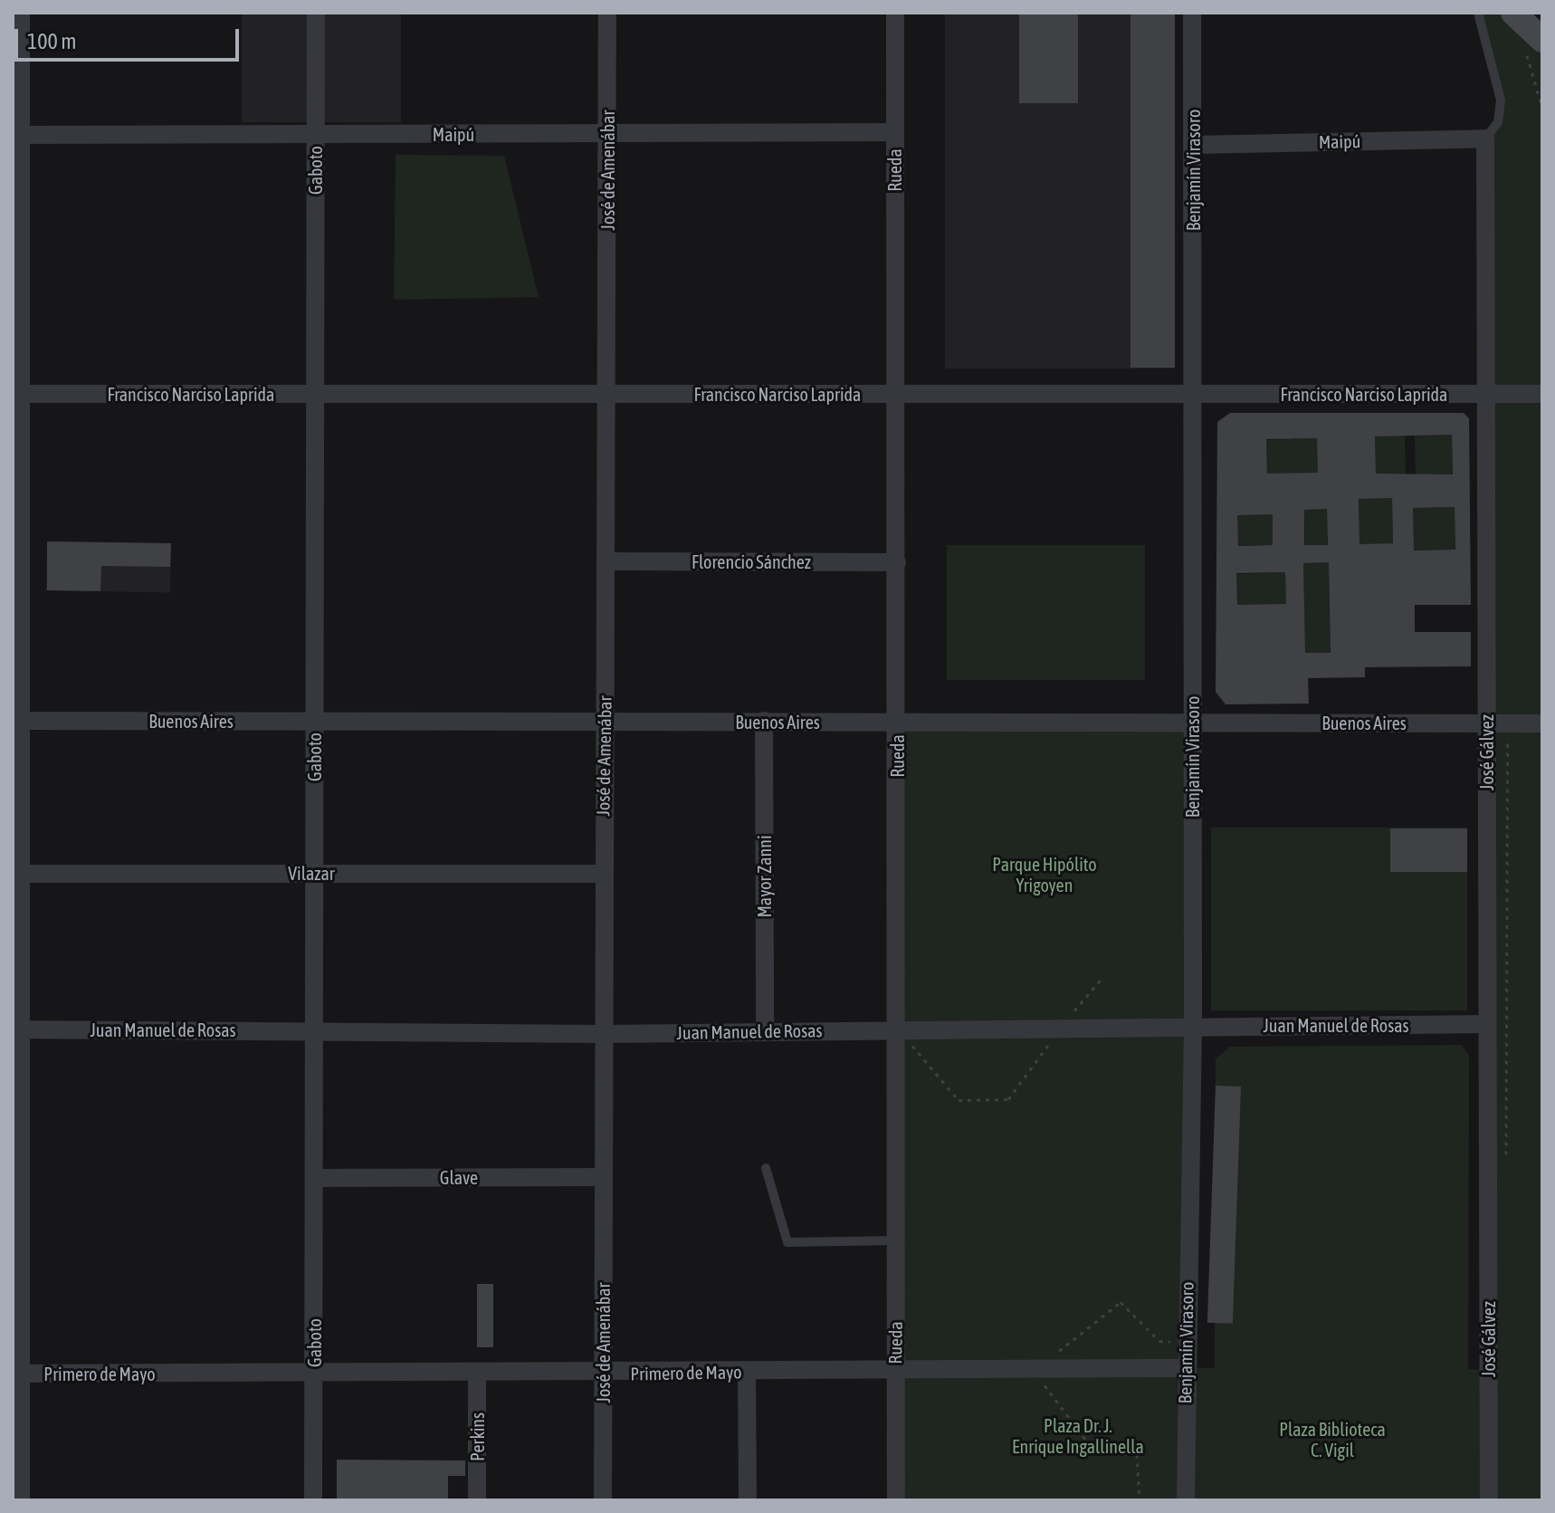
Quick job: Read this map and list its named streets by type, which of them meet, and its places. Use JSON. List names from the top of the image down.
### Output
{
  "streets": {
    "street": [
      "Maipú",
      "Gaboto",
      "José de Amenábar",
      "Rueda",
      "Benjamín Virasoro",
      "Francisco Narciso Laprida",
      "Florencio Sánchez",
      "Buenos Aires",
      "José Gálvez",
      "Vilazar",
      "Mayor Zanni",
      "Juan Manuel de Rosas",
      "Glave",
      "Primero de Mayo",
      "Perkins"
    ]
  },
  "crossings": [
    ["Maipú", "Gaboto"],
    ["Maipú", "José de Amenábar"],
    ["Maipú", "Rueda"],
    ["Maipú", "Benjamín Virasoro"],
    ["Maipú", "José Gálvez"],
    ["Gaboto", "Francisco Narciso Laprida"],
    ["Gaboto", "Buenos Aires"],
    ["Gaboto", "Vilazar"],
    ["Gaboto", "Juan Manuel de Rosas"],
    ["Gaboto", "Glave"],
    ["Gaboto", "Primero de Mayo"],
    ["José de Amenábar", "Francisco Narciso Laprida"],
    ["José de Amenábar", "Florencio Sánchez"],
    ["José de Amenábar", "Buenos Aires"],
    ["José de Amenábar", "Vilazar"],
    ["José de Amenábar", "Juan Manuel de Rosas"],
    ["José de Amenábar", "Glave"],
    ["José de Amenábar", "Primero de Mayo"],
    ["Rueda", "Francisco Narciso Laprida"],
    ["Rueda", "Florencio Sánchez"],
    ["Rueda", "Buenos Aires"],
    ["Rueda", "Juan Manuel de Rosas"],
    ["Rueda", "Primero de Mayo"],
    ["Benjamín Virasoro", "Francisco Narciso Laprida"],
    ["Benjamín Virasoro", "Buenos Aires"],
    ["Benjamín Virasoro", "Juan Manuel de Rosas"],
    ["Benjamín Virasoro", "Primero de Mayo"],
    ["Francisco Narciso Laprida", "José Gálvez"],
    ["Buenos Aires", "José Gálvez"],
    ["Buenos Aires", "Mayor Zanni"],
    ["José Gálvez", "Juan Manuel de Rosas"],
    ["Mayor Zanni", "Juan Manuel de Rosas"],
    ["Primero de Mayo", "Perkins"]
  ],
  "parks": ["Parque Hipólito Yrigoyen", "Plaza Dr. J. Enrique Ingallinella", "Plaza Biblioteca C. Vigil"],
  "scale_bar": "100 m"
}
